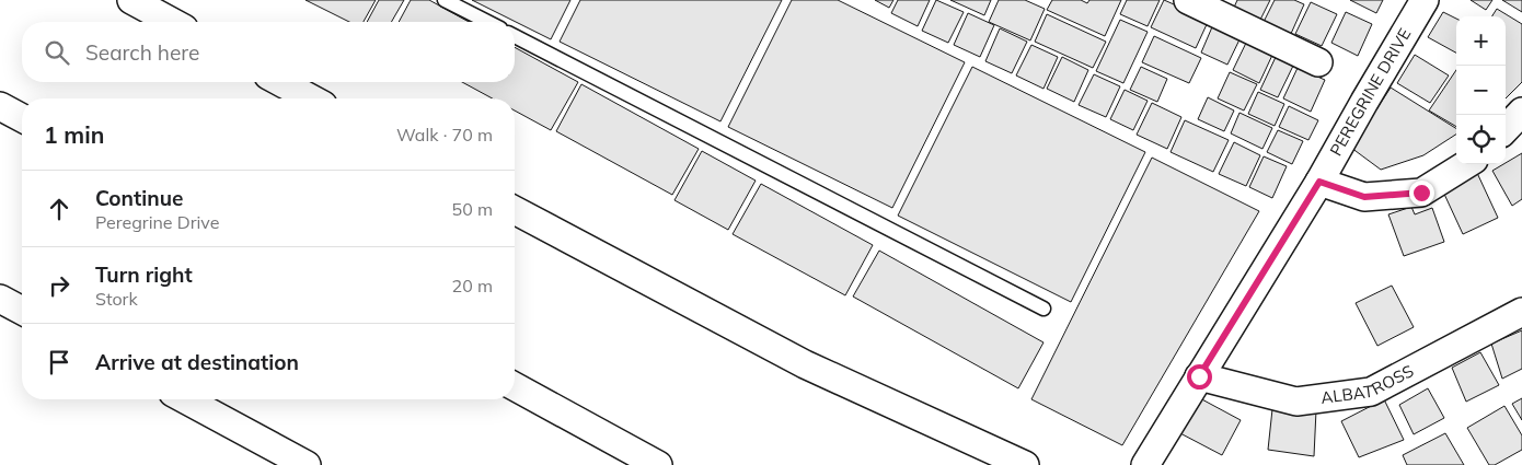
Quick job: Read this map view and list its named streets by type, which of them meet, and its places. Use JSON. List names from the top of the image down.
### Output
{
  "streets": {
    "street": ["PEREGRINE DRIVE", "ALBATROSS"]
  },
  "crossings": [
    ["PEREGRINE DRIVE", "ALBATROSS"]
  ],
  "page": {
    "map_buttons": ["+", "−"],
    "search": "Search here",
    "heading": ["1 min", "Walk · 70 m"],
    "list": [
      ["Continue", "Peregrine Drive", "50 m"],
      ["Turn right", "Stork", "20 m"],
      "Arrive at destination"
    ]
  }
}
